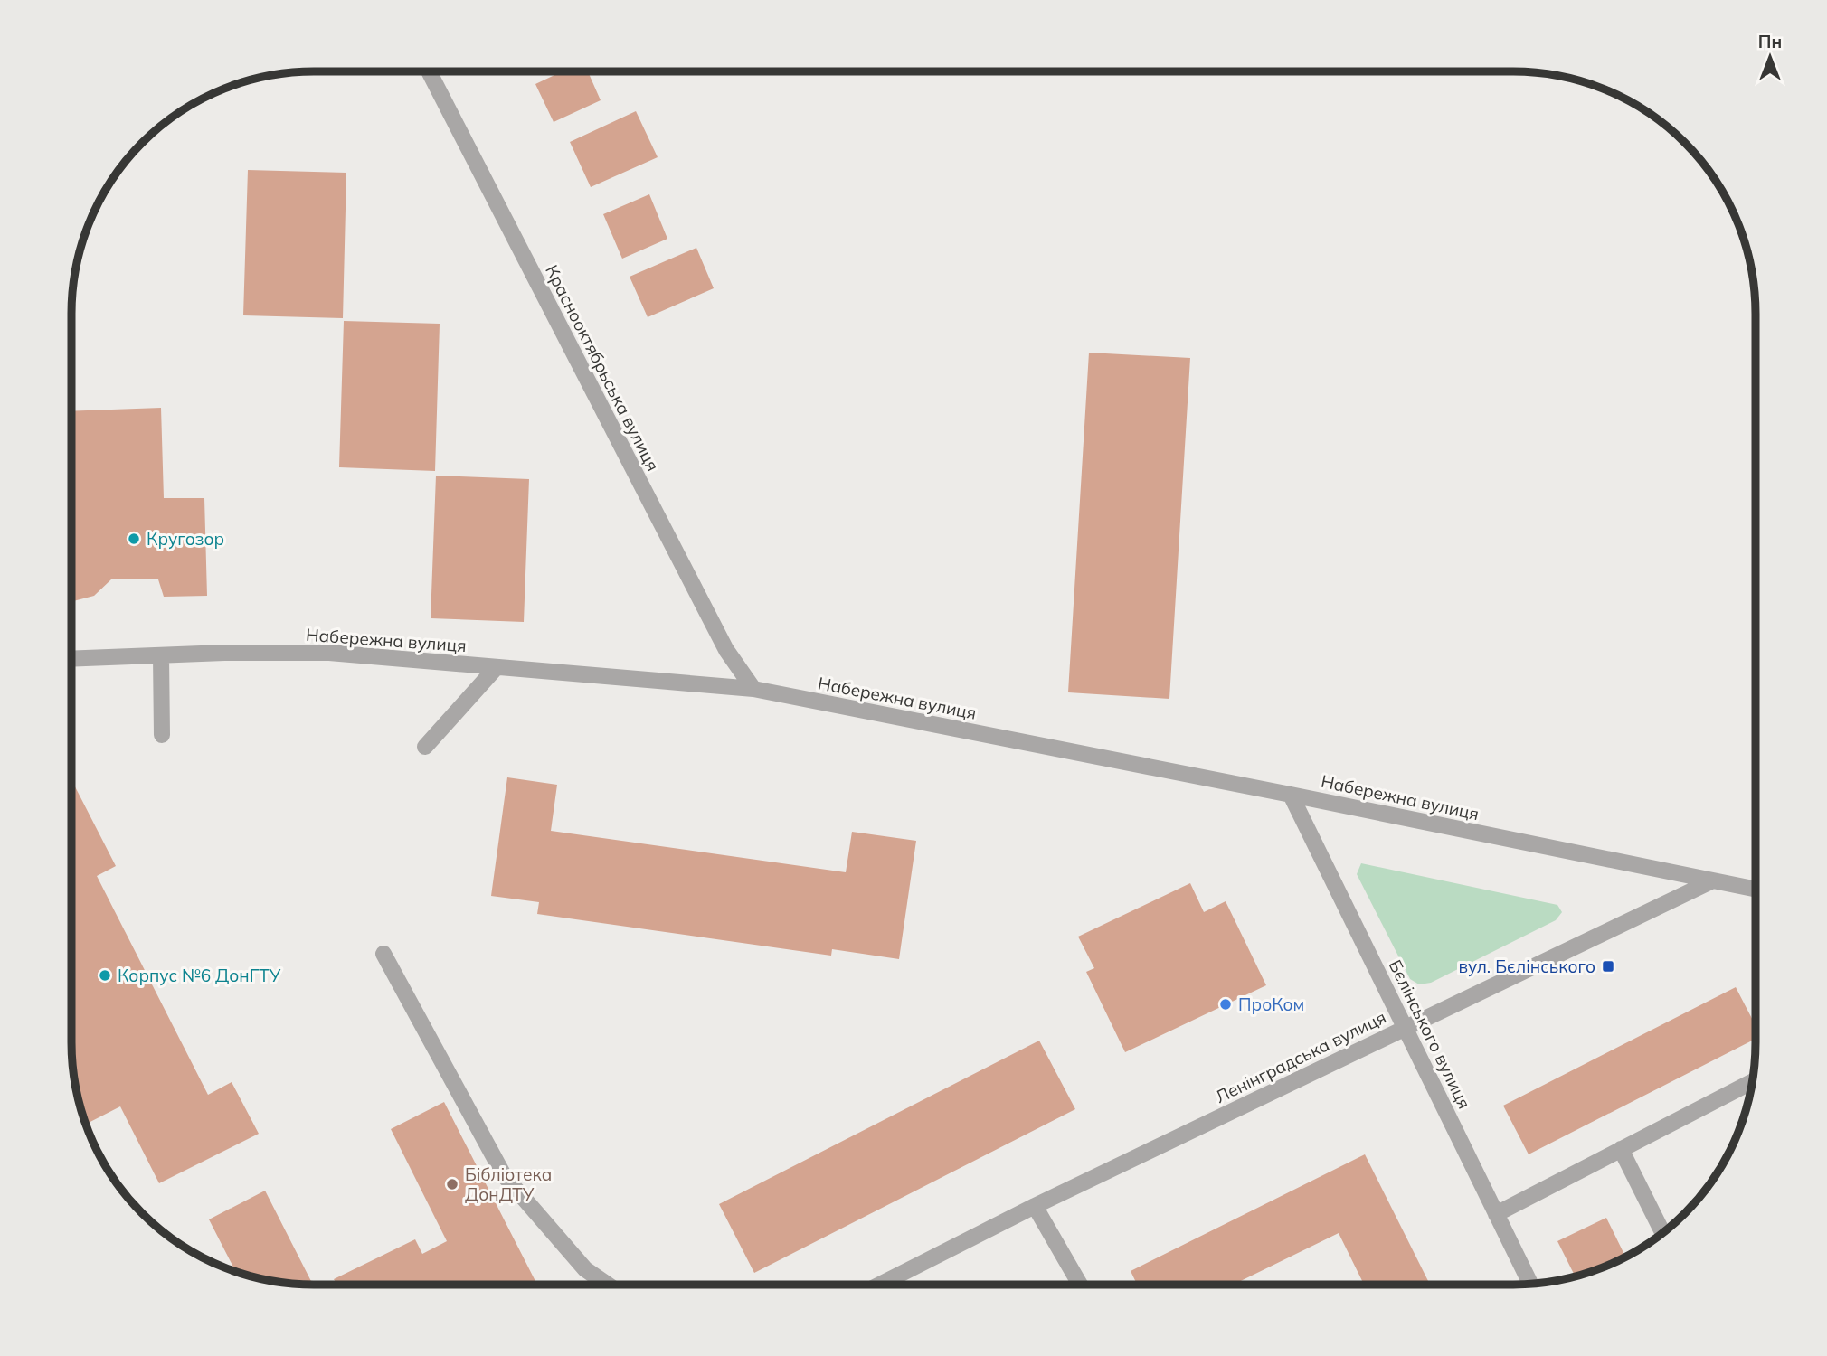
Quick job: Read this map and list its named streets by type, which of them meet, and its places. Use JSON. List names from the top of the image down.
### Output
{
  "streets": {
    "street": [
      "Краснооктябрьська вулиця",
      "Набережна вулиця",
      "Бєлінського вулиця",
      "Ленінградська вулиця"
    ]
  },
  "crossings": [
    ["Краснооктябрьська вулиця", "Набережна вулиця"],
    ["Набережна вулиця", "Бєлінського вулиця"],
    ["Набережна вулиця", "Ленінградська вулиця"],
    ["Бєлінського вулиця", "Ленінградська вулиця"]
  ],
  "places": {
    "other": [
      "Кругозор",
      "Корпус №6 ДонГТУ",
      "ПроКом",
      "Бібліотека ДонДТУ"
    ],
    "transit": ["вул. Бєлінського"]
  },
  "north": "top"
}
